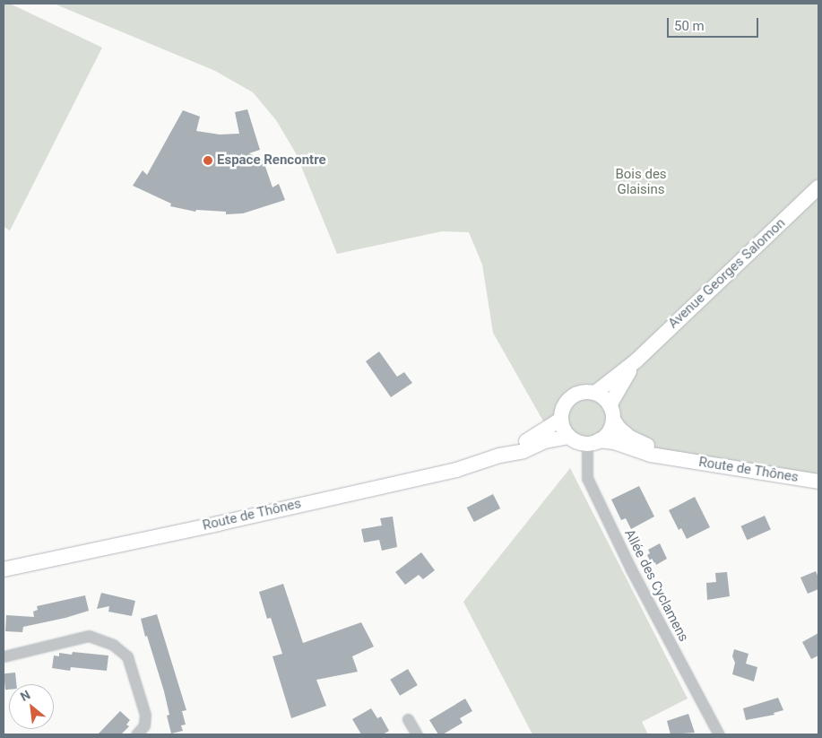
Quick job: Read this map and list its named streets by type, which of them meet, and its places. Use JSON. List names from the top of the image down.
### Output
{
  "streets": {
    "main road": ["Avenue Georges Salomon", "Route de Thônes"],
    "street": ["Allée des Cyclamens"]
  },
  "crossings": [
    ["Avenue Georges Salomon", "Route de Thônes"],
    ["Avenue Georges Salomon", "Allée des Cyclamens"],
    ["Route de Thônes", "Allée des Cyclamens"]
  ],
  "parks": ["Bois des Glaisins"],
  "places": ["Espace Rencontre"],
  "scale_bar": "50 m",
  "north": "top left"
}
